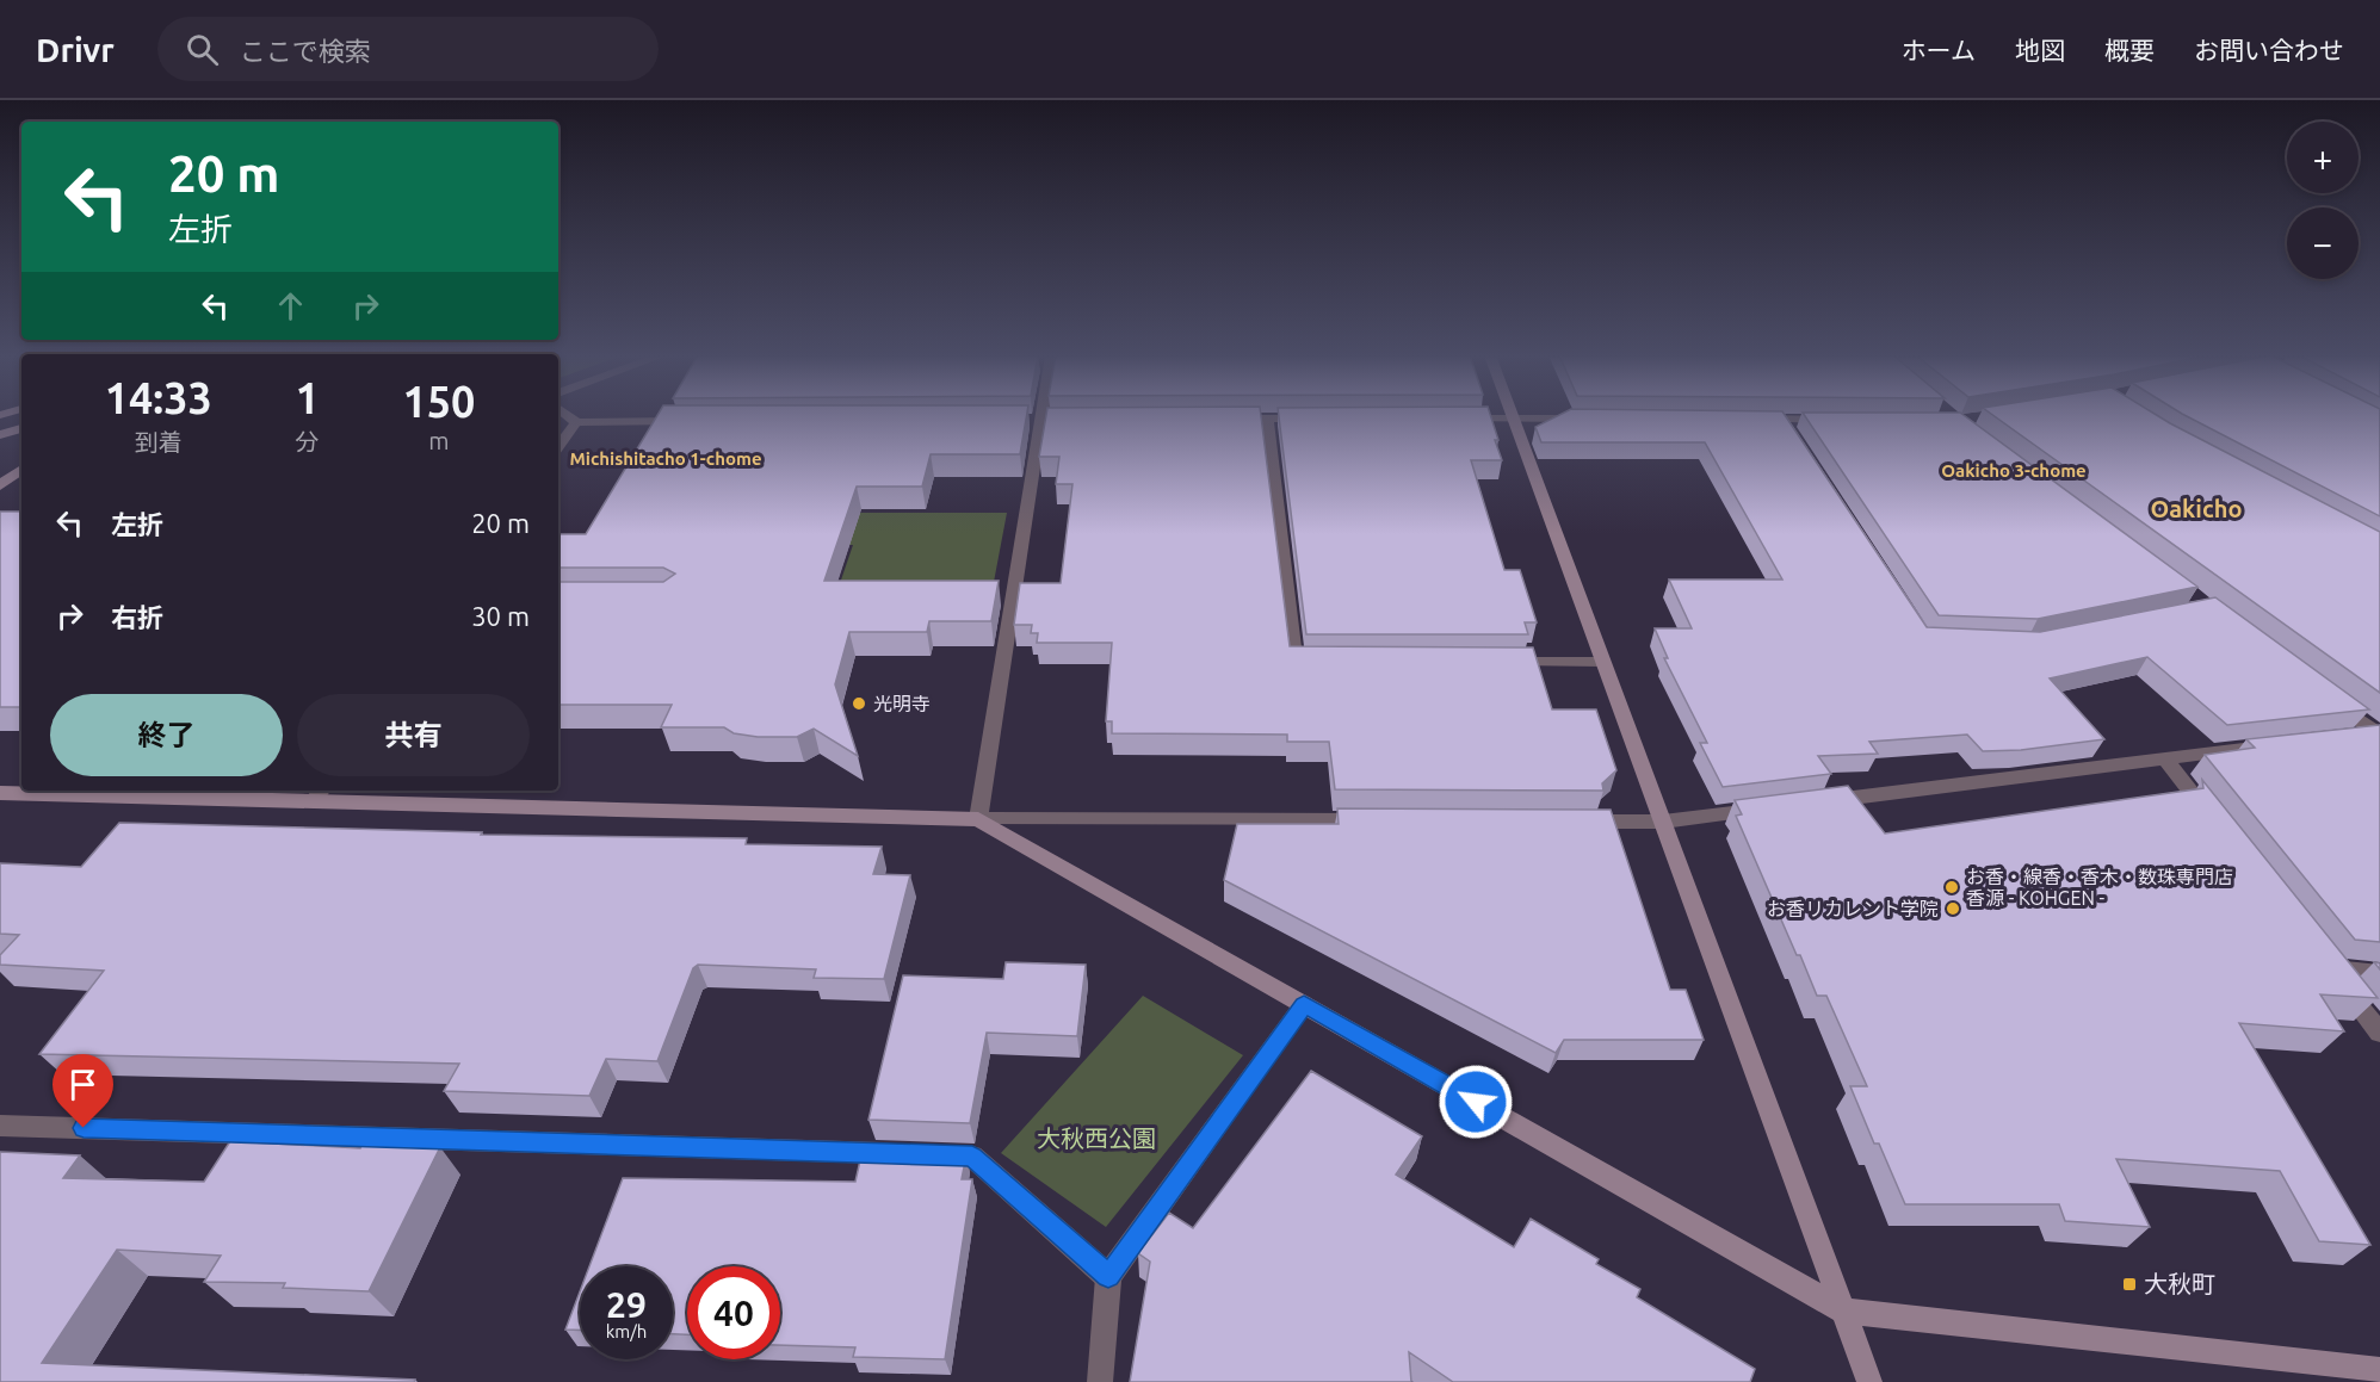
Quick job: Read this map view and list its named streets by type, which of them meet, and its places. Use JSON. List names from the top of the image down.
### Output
{
  "districts": ["Michishitacho 1-chome", "Oakicho 3-chome", "Oakicho"],
  "parks": ["大秋西公園"],
  "places": {
    "other": ["光明寺", "お香・線香・香木・数珠専門店 香源 - KOHGEN -", "お香リカレント学院"],
    "transit": ["大秋町"]
  },
  "page": {
    "header": "Drivr",
    "search": "ここで検索",
    "nav": [
      "ホーム",
      "地図",
      "概要",
      "お問い合わせ"
    ],
    "map_buttons": ["+", "−"],
    "turn": ["20 m", "左折"],
    "eta": [
      "14:33",
      "到着",
      "1",
      "分",
      "150",
      "m"
    ],
    "list": [
      {
        "name": "左折",
        "value": "20 m"
      },
      {
        "name": "右折",
        "value": "30 m"
      }
    ],
    "buttons": ["終了", "共有"],
    "speed": "29 km/h",
    "limit": "40"
  }
}
